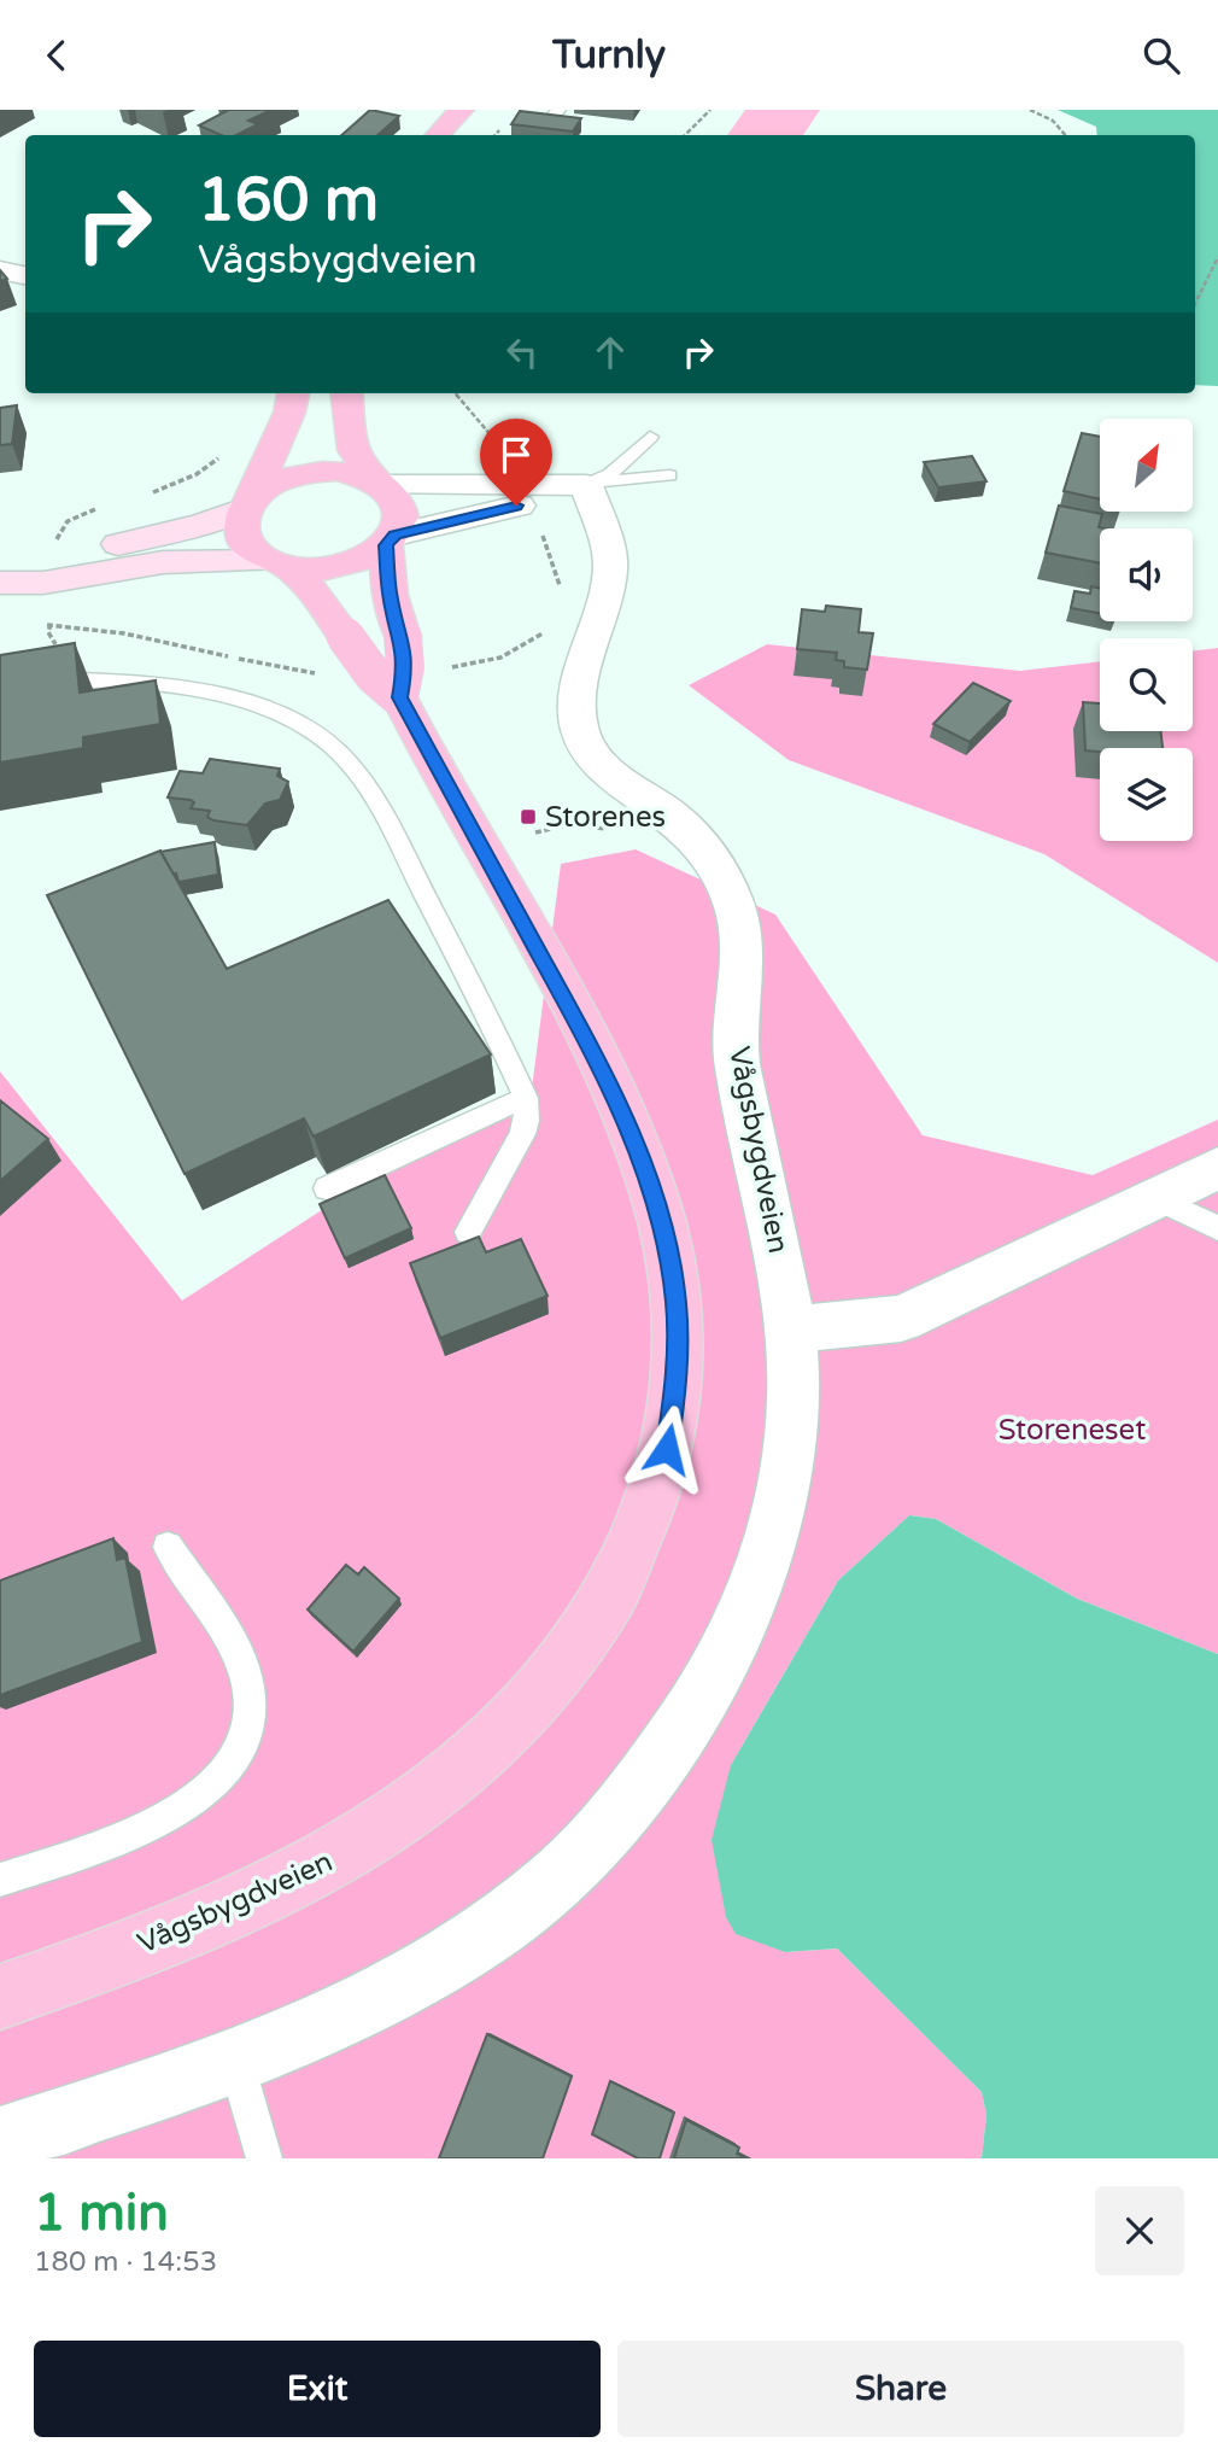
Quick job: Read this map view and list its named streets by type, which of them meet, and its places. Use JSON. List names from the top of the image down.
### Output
{
  "streets": {
    "main road": ["Vågsbygdveien"]
  },
  "parks": ["Storeneset"],
  "places": {
    "transit": ["Storenes"]
  },
  "north": "top right",
  "page": {
    "header": "Turnly",
    "turn": ["160 m", "Vågsbygdveien"],
    "heading": ["1 min", "180 m · 14:53"],
    "buttons": ["Exit", "Share"]
  }
}
